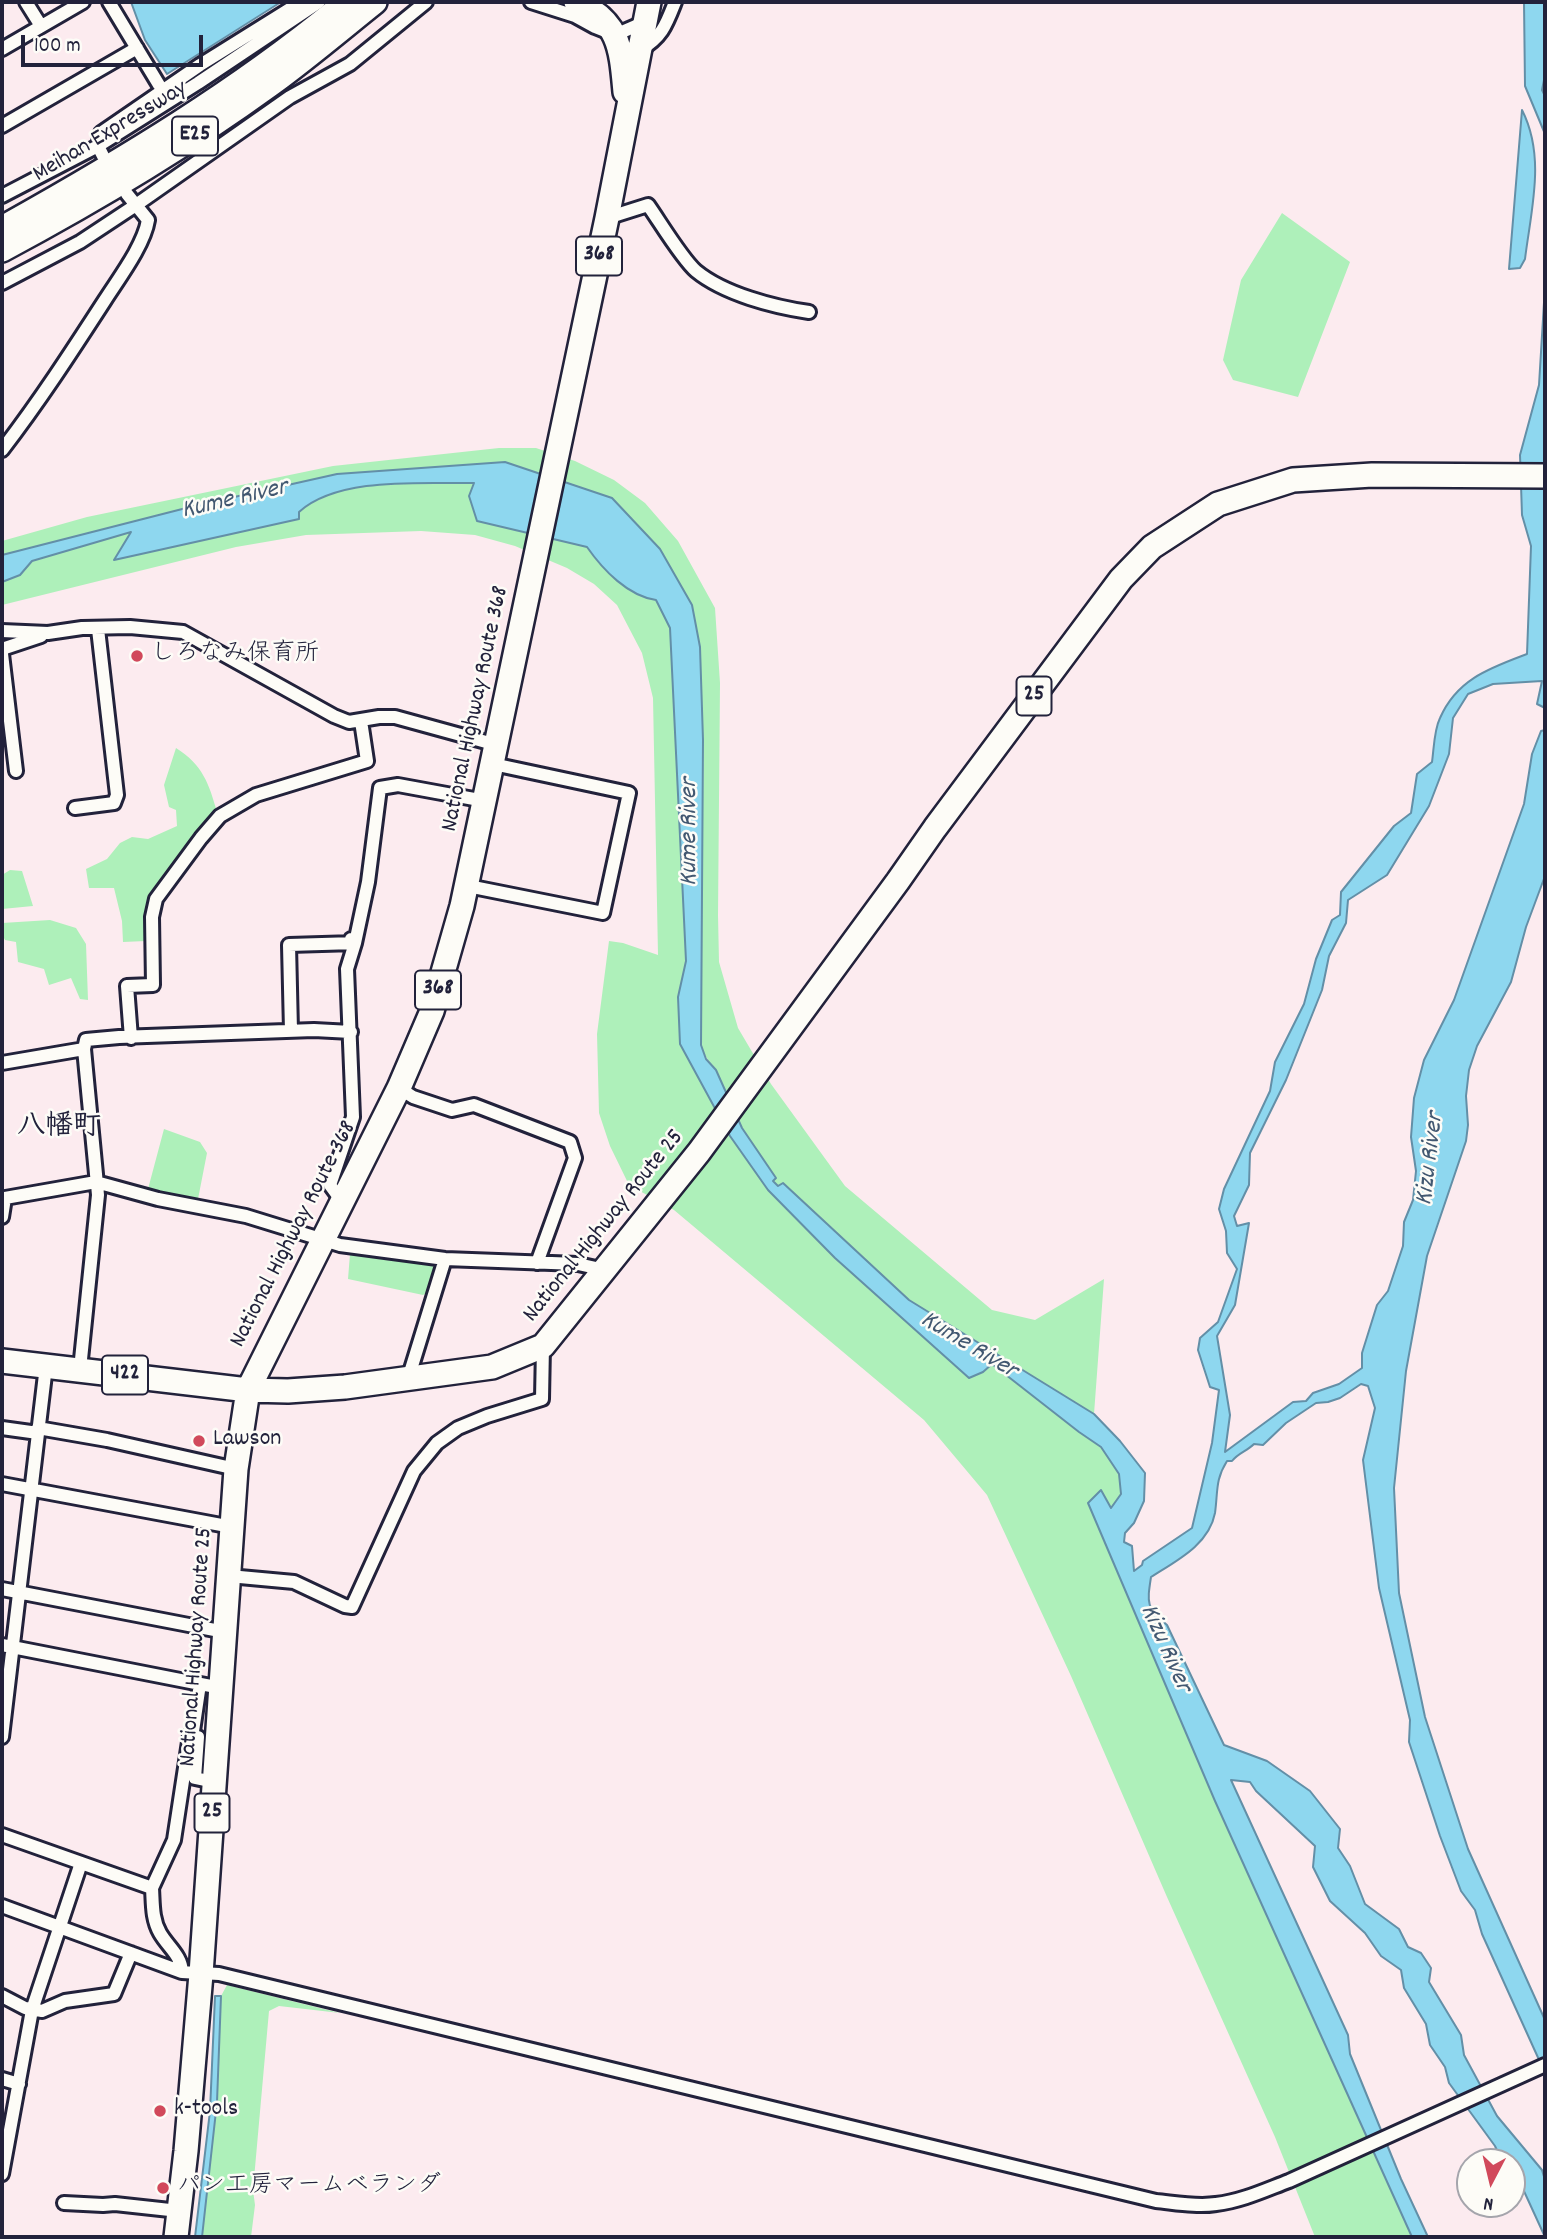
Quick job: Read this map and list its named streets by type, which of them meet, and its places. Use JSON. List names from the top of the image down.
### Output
{
  "streets": {
    "highway": [
      "Meihan Expressway",
      "E25",
      "368",
      "25",
      "National Highway Route 368",
      "National Highway Route 25",
      "422"
    ]
  },
  "crossings": [
    ["National Highway Route 368", "National Highway Route 25"],
    ["National Highway Route 368", "422"],
    ["National Highway Route 25", "422"]
  ],
  "districts": ["八幡町"],
  "water": ["Kume River", "Kizu River"],
  "places": [
    "しろなみ保育所",
    "Lawson",
    "k-tools",
    "パン工房マームベランダ"
  ],
  "scale_bar": "100 m",
  "north": "bottom"
}
